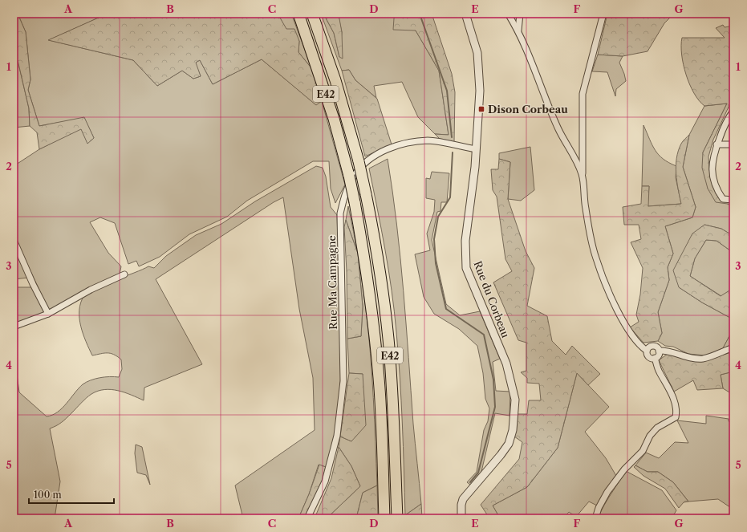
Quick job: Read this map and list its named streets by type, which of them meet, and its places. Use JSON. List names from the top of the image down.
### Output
{
  "streets": {
    "highway": ["E42"],
    "street": ["Rue Ma Campagne", "Rue du Corbeau"]
  },
  "crossings": [
    ["Rue Ma Campagne", "Rue du Corbeau"]
  ],
  "places": {
    "transit": ["Dison Corbeau"]
  },
  "scale_bar": "100 m",
  "grid": {
    "columns": [
      "A",
      "B",
      "C",
      "D",
      "E",
      "F",
      "G"
    ],
    "rows": [
      "1",
      "2",
      "3",
      "4",
      "5"
    ]
  }
}
